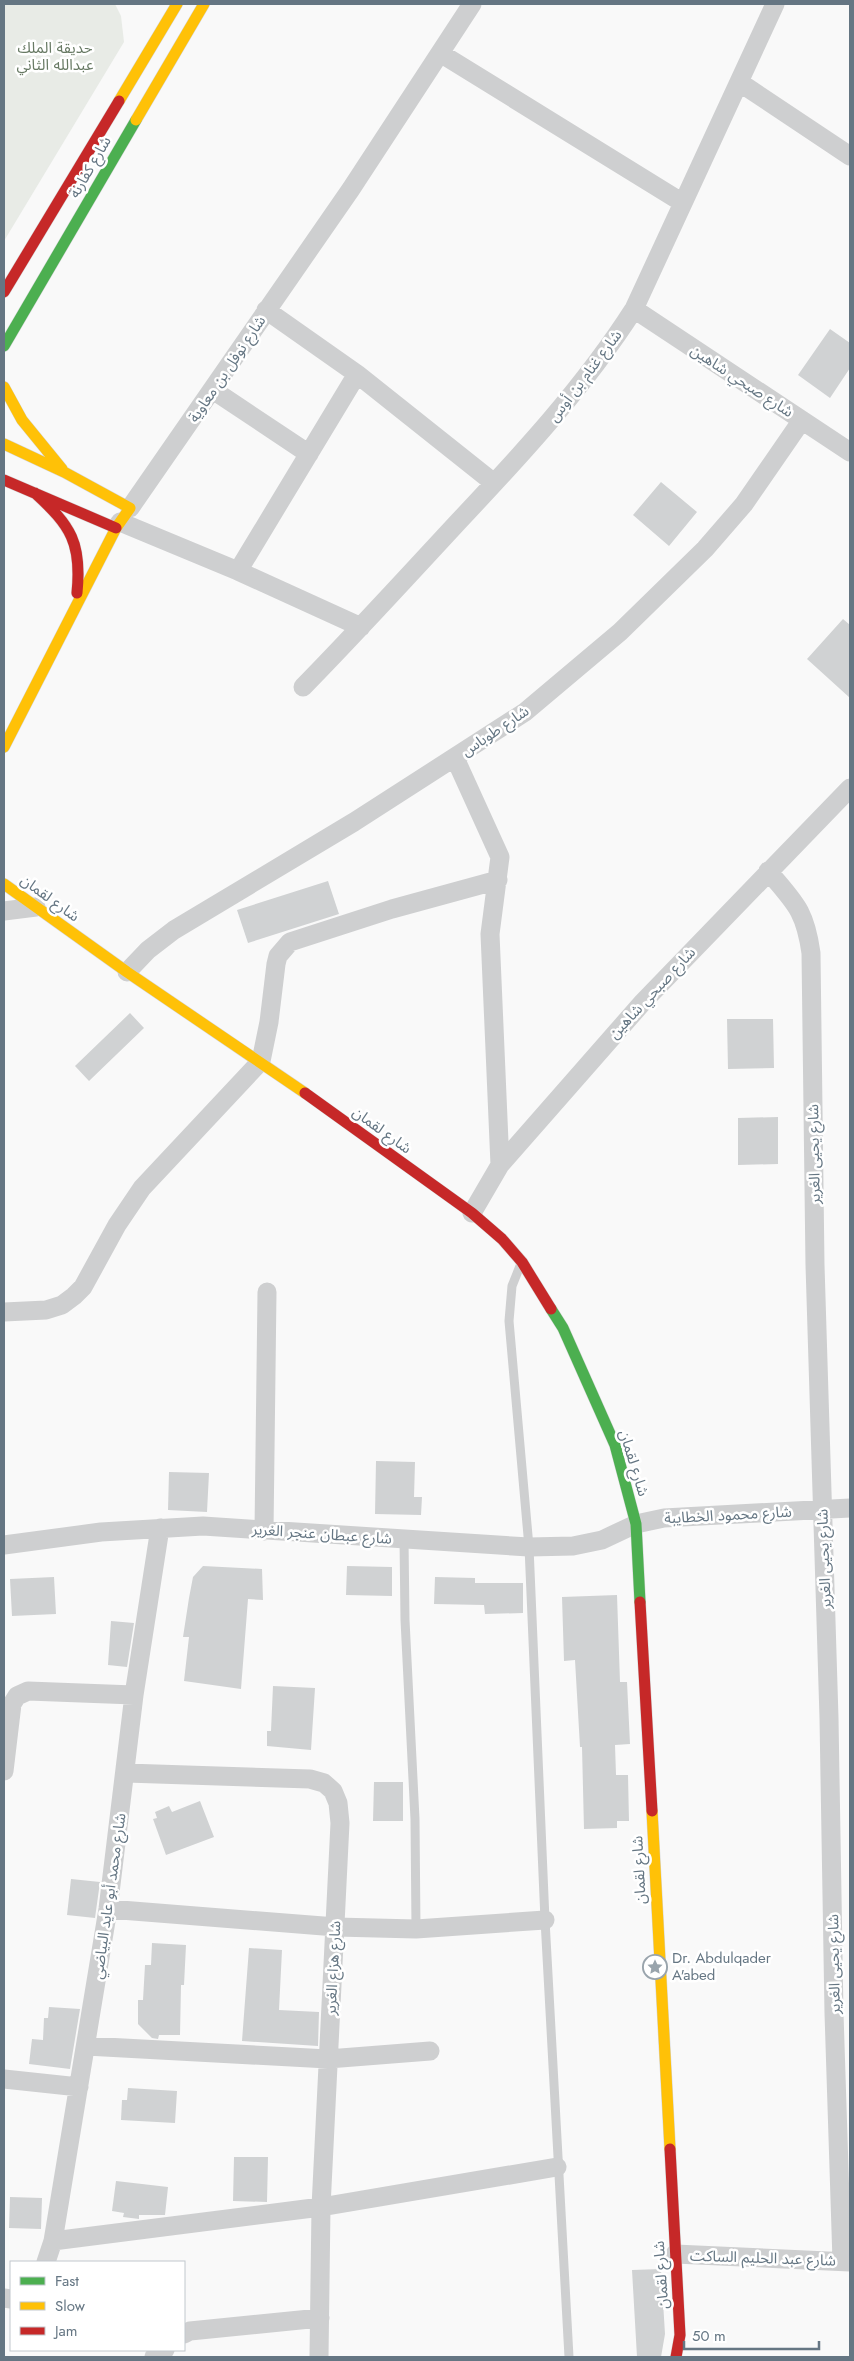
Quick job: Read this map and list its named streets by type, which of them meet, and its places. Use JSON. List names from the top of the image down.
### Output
{
  "streets": {
    "street": [
      "شارع كفارنة",
      "شارع نوفل بن معاوية",
      "شارع غنام بن أوس",
      "شارع صبحي شاهين",
      "شارع طوباس",
      "شارع لقمان",
      "شارع يحيى الغرير",
      "شارع محمود الخطايبة",
      "شارع عبطان عنجر الغرير",
      "شارع محمد أبو عايد البياضي",
      "شارع هزاع الغرير",
      "شارع عبد الحليم الساكت"
    ]
  },
  "crossings": [
    ["شارع غنام بن أوس", "شارع صبحي شاهين"],
    ["شارع صبحي شاهين", "شارع طوباس"],
    ["شارع صبحي شاهين", "شارع لقمان"],
    ["شارع صبحي شاهين", "شارع يحيى الغرير"],
    ["شارع طوباس", "شارع لقمان"],
    ["شارع لقمان", "شارع محمود الخطايبة"],
    ["شارع لقمان", "شارع عبطان عنجر الغرير"],
    ["شارع لقمان", "شارع عبد الحليم الساكت"],
    ["شارع يحيى الغرير", "شارع محمود الخطايبة"],
    ["شارع يحيى الغرير", "شارع عبد الحليم الساكت"],
    ["شارع محمود الخطايبة", "شارع عبطان عنجر الغرير"],
    ["شارع عبطان عنجر الغرير", "شارع محمد أبو عايد البياضي"],
    ["شارع محمد أبو عايد البياضي", "شارع هزاع الغرير"]
  ],
  "parks": ["حديقة الملك عبدالله الثاني"],
  "places": {
    "place": ["Dr. Abdulqader A'abed"]
  },
  "legend": ["Fast", "Slow", "Jam"],
  "scale_bar": "50 m"
}
